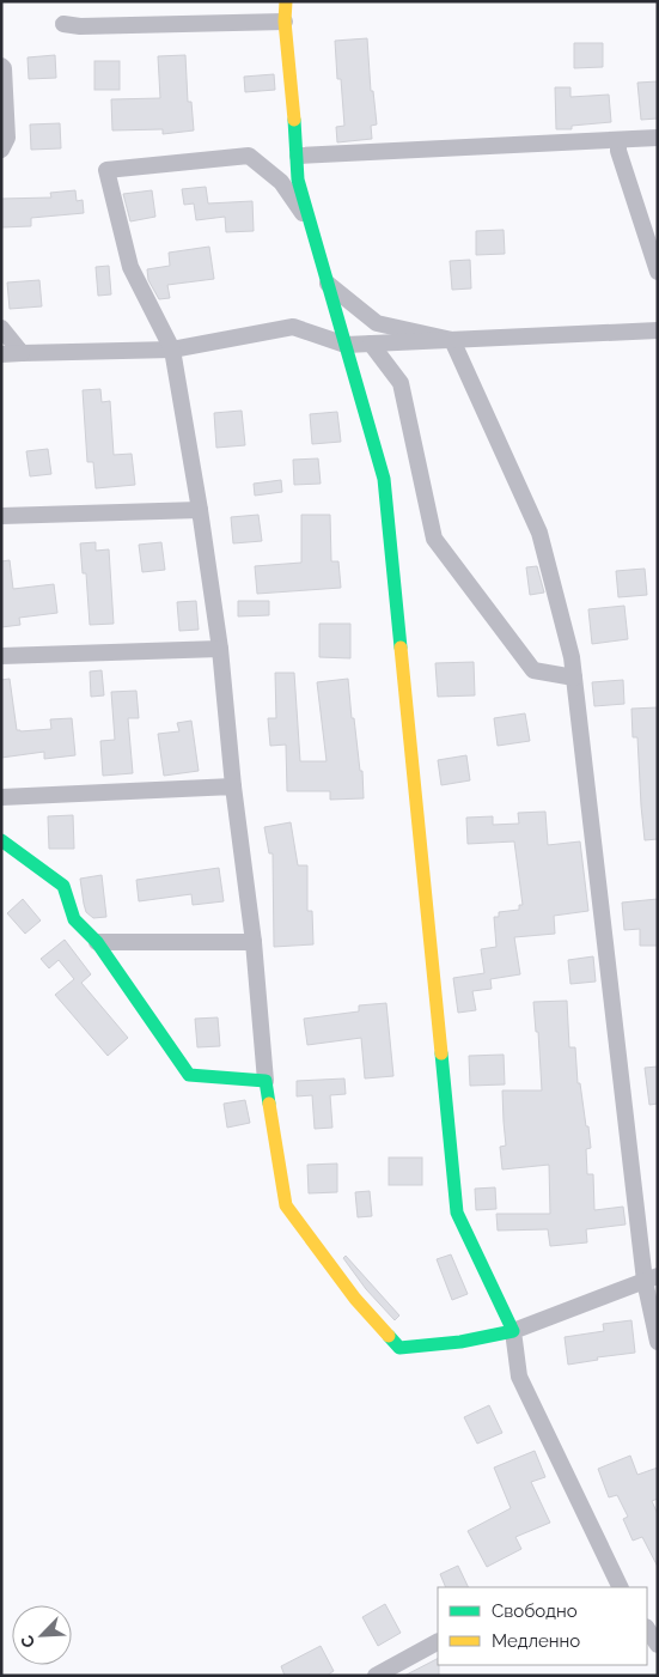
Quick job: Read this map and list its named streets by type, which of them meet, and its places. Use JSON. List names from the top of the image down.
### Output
{
  "legend": ["Свободно", "Медленно"],
  "north": "bottom left"
}
